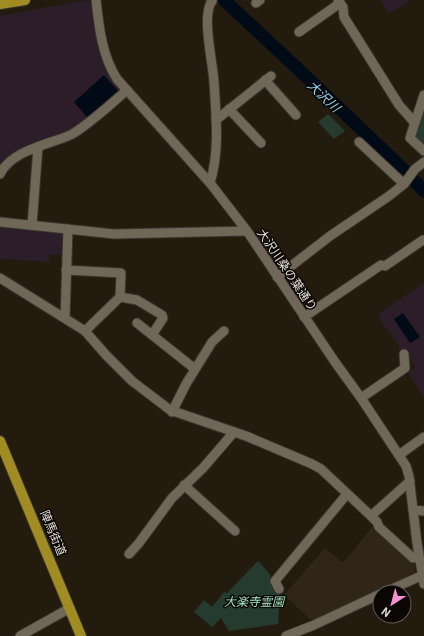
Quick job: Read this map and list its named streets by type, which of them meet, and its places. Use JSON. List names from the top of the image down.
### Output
{
  "streets": {
    "main road": ["陣馬街道"],
    "street": ["大沢川桑の葉通り"]
  },
  "water": ["大沢川"],
  "parks": ["大楽寺霊園"],
  "north": "bottom left"
}
